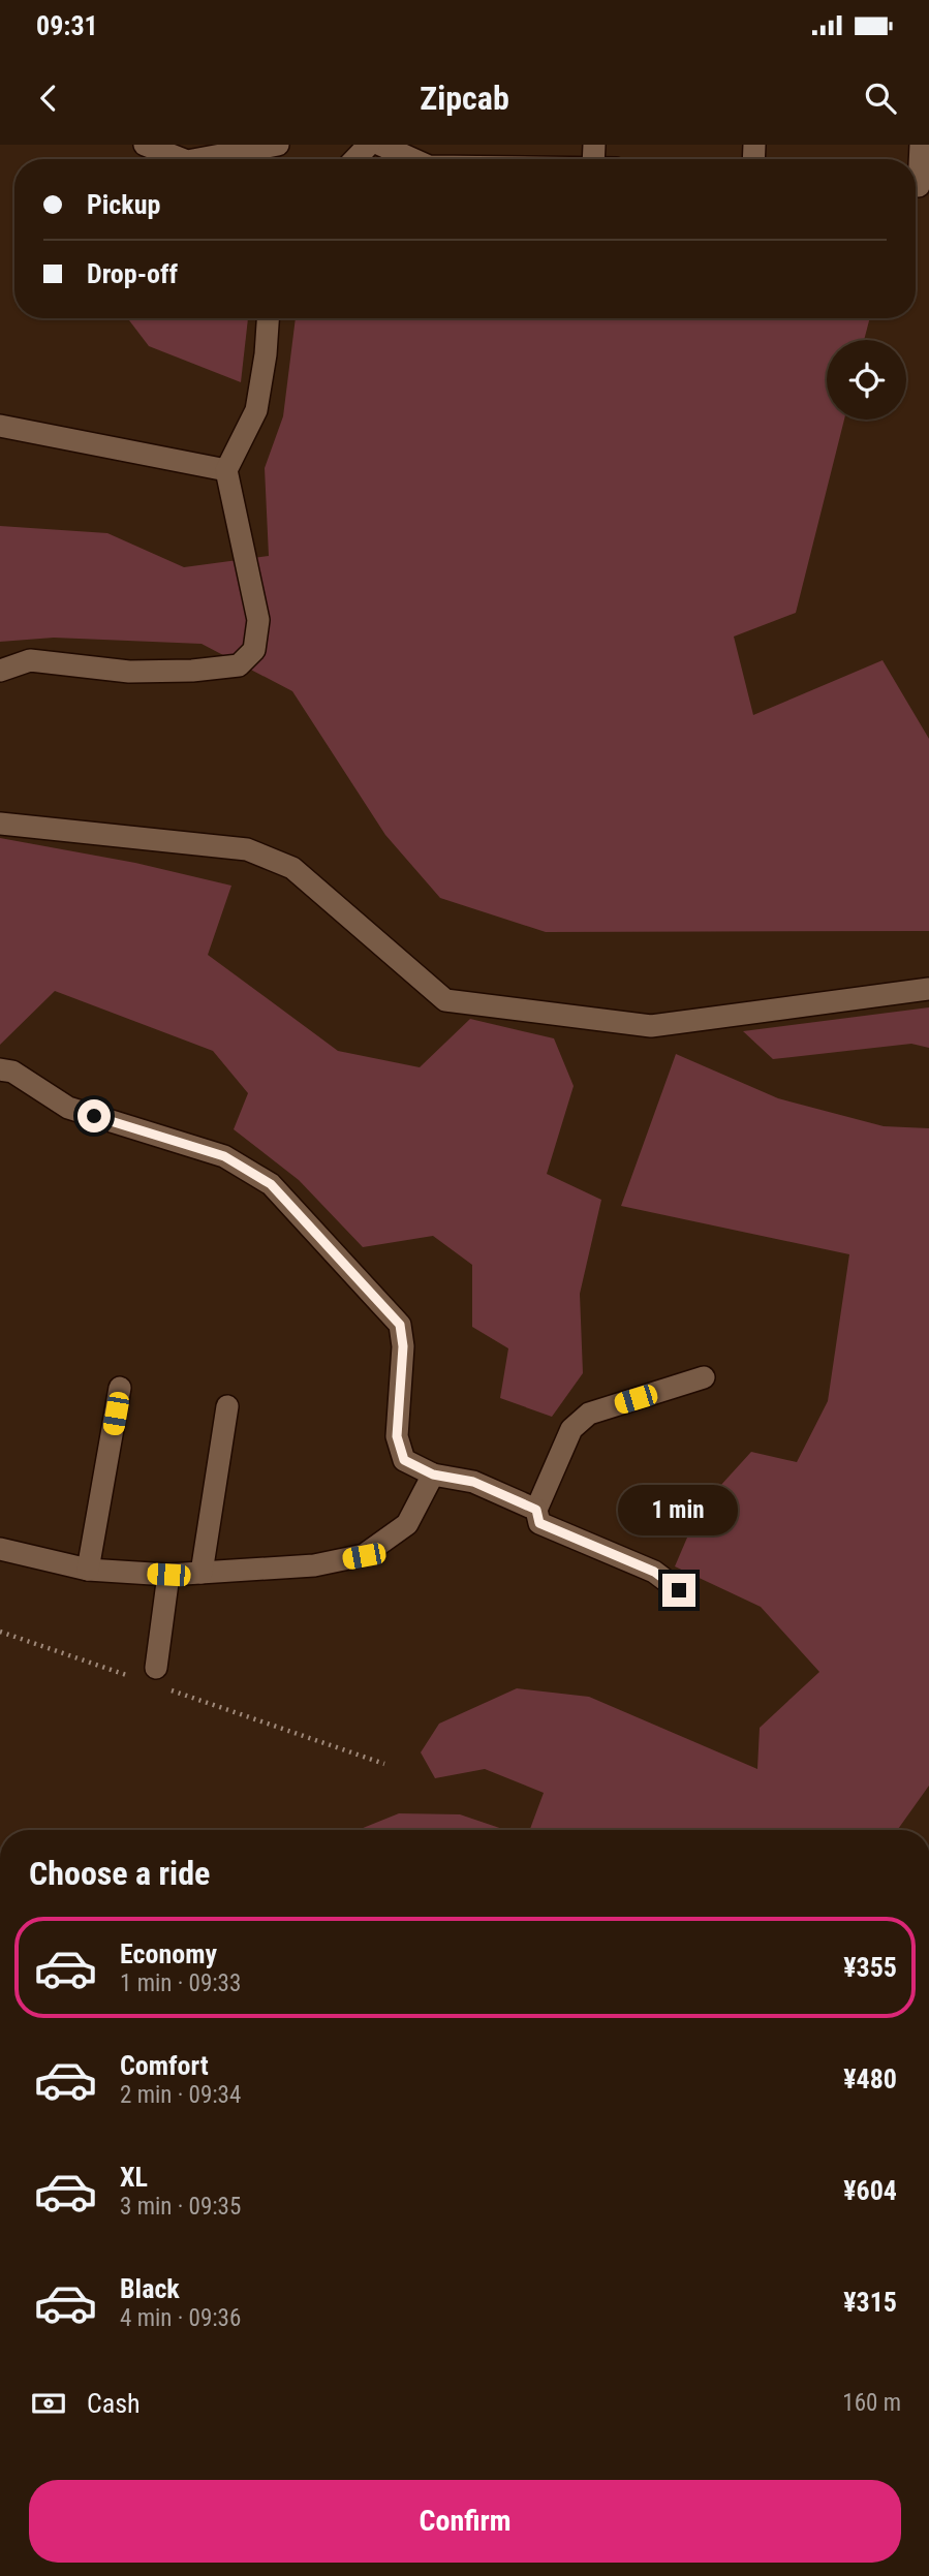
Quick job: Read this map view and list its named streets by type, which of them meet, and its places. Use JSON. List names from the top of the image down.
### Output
{
  "page": {
    "status": "09:31",
    "header": "Zipcab",
    "banner": ["Pickup", "Drop-off"],
    "bubble": "1 min",
    "heading": "Choose a ride",
    "list": [
      {
        "name": "Economy",
        "note": "1 min · 09:33",
        "value": "¥355"
      },
      {
        "name": "Comfort",
        "note": "2 min · 09:34",
        "value": "¥480"
      },
      {
        "name": "XL",
        "note": "3 min · 09:35",
        "value": "¥604"
      },
      {
        "name": "Black",
        "note": "4 min · 09:36",
        "value": "¥315"
      }
    ],
    "pay": ["Cash", "160 m"],
    "buttons": "Confirm"
  }
}
